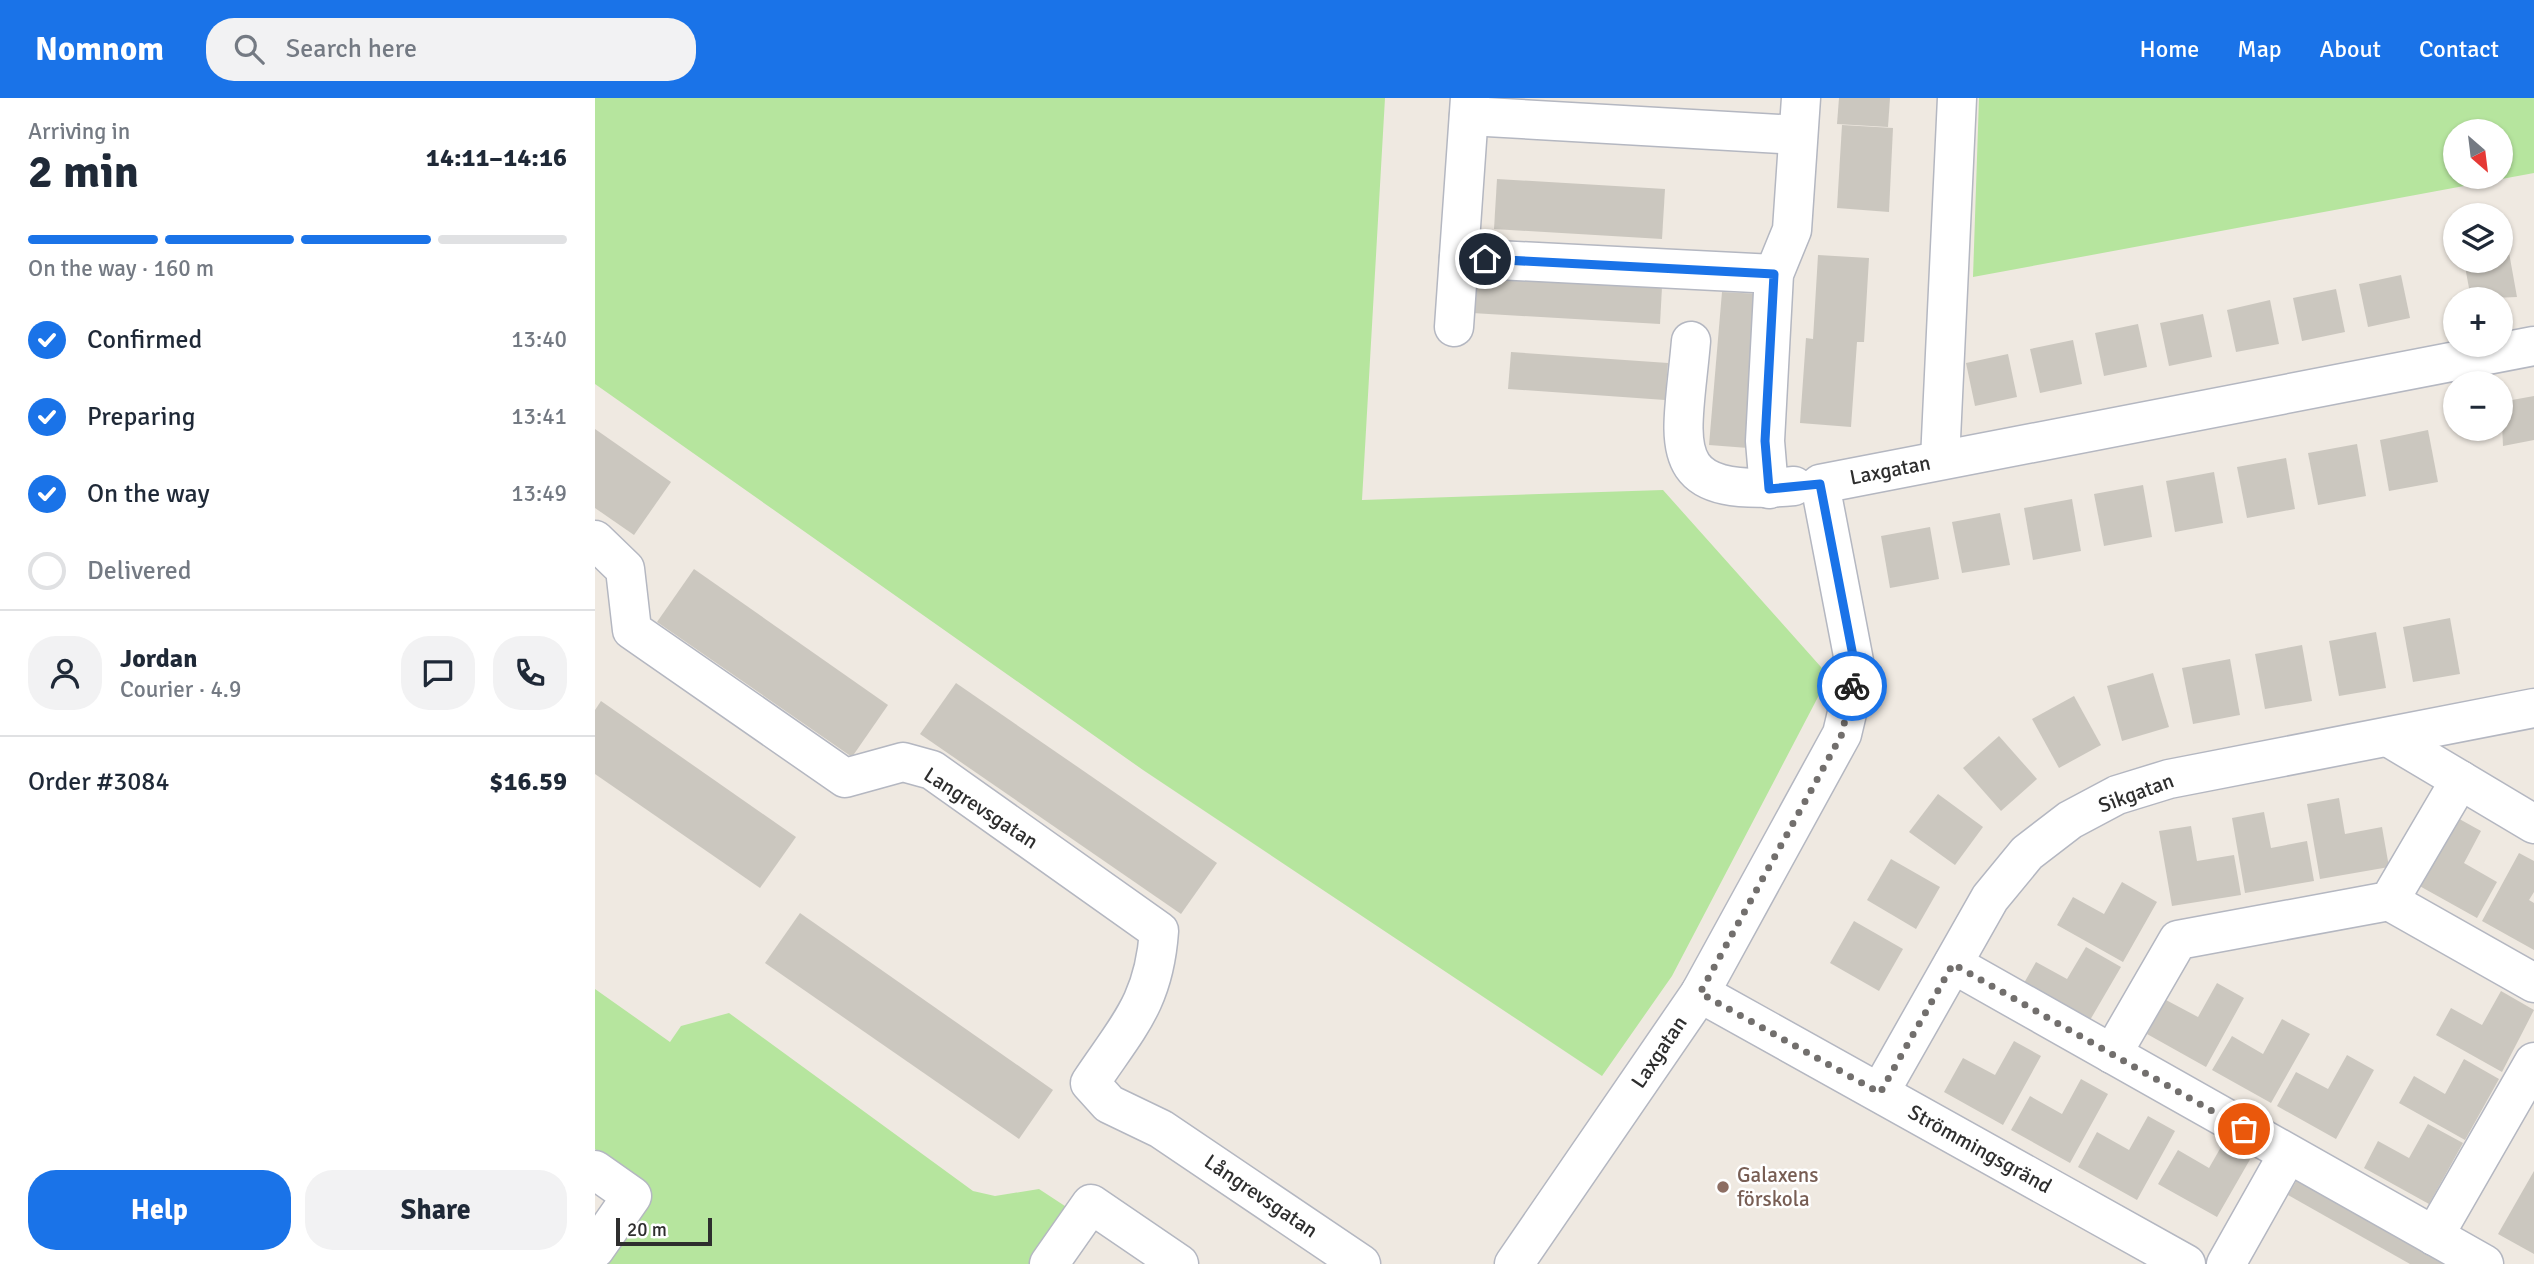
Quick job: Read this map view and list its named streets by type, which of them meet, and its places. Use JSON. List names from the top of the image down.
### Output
{
  "streets": {
    "street": [
      "Laxgatan",
      "Sikgatan",
      "Langrevsgatan",
      "Strömmingsgränd",
      "Långrevsgatan"
    ]
  },
  "crossings": [
    ["Laxgatan", "Strömmingsgränd"],
    ["Sikgatan", "Strömmingsgränd"],
    ["Langrevsgatan", "Långrevsgatan"]
  ],
  "places": ["Galaxens förskola"],
  "scale_bar": "20 m",
  "north": "bottom right",
  "page": {
    "header": "Nomnom",
    "search": "Search here",
    "nav": [
      "Home",
      "Map",
      "About",
      "Contact"
    ],
    "heading": ["2 min", "Arriving in", "14:11–14:16"],
    "panel": [
      "Jordan",
      "Courier · 4.9",
      "Order #3084",
      "$16.59"
    ],
    "map_buttons": ["+", "−"],
    "bar": "On the way · 160 m",
    "list": [
      ["Confirmed", "13:40"],
      ["Preparing", "13:41"],
      ["On the way", "13:49"],
      "Delivered"
    ],
    "buttons": ["Help", "Share"],
    "scale": "20 m"
  }
}
